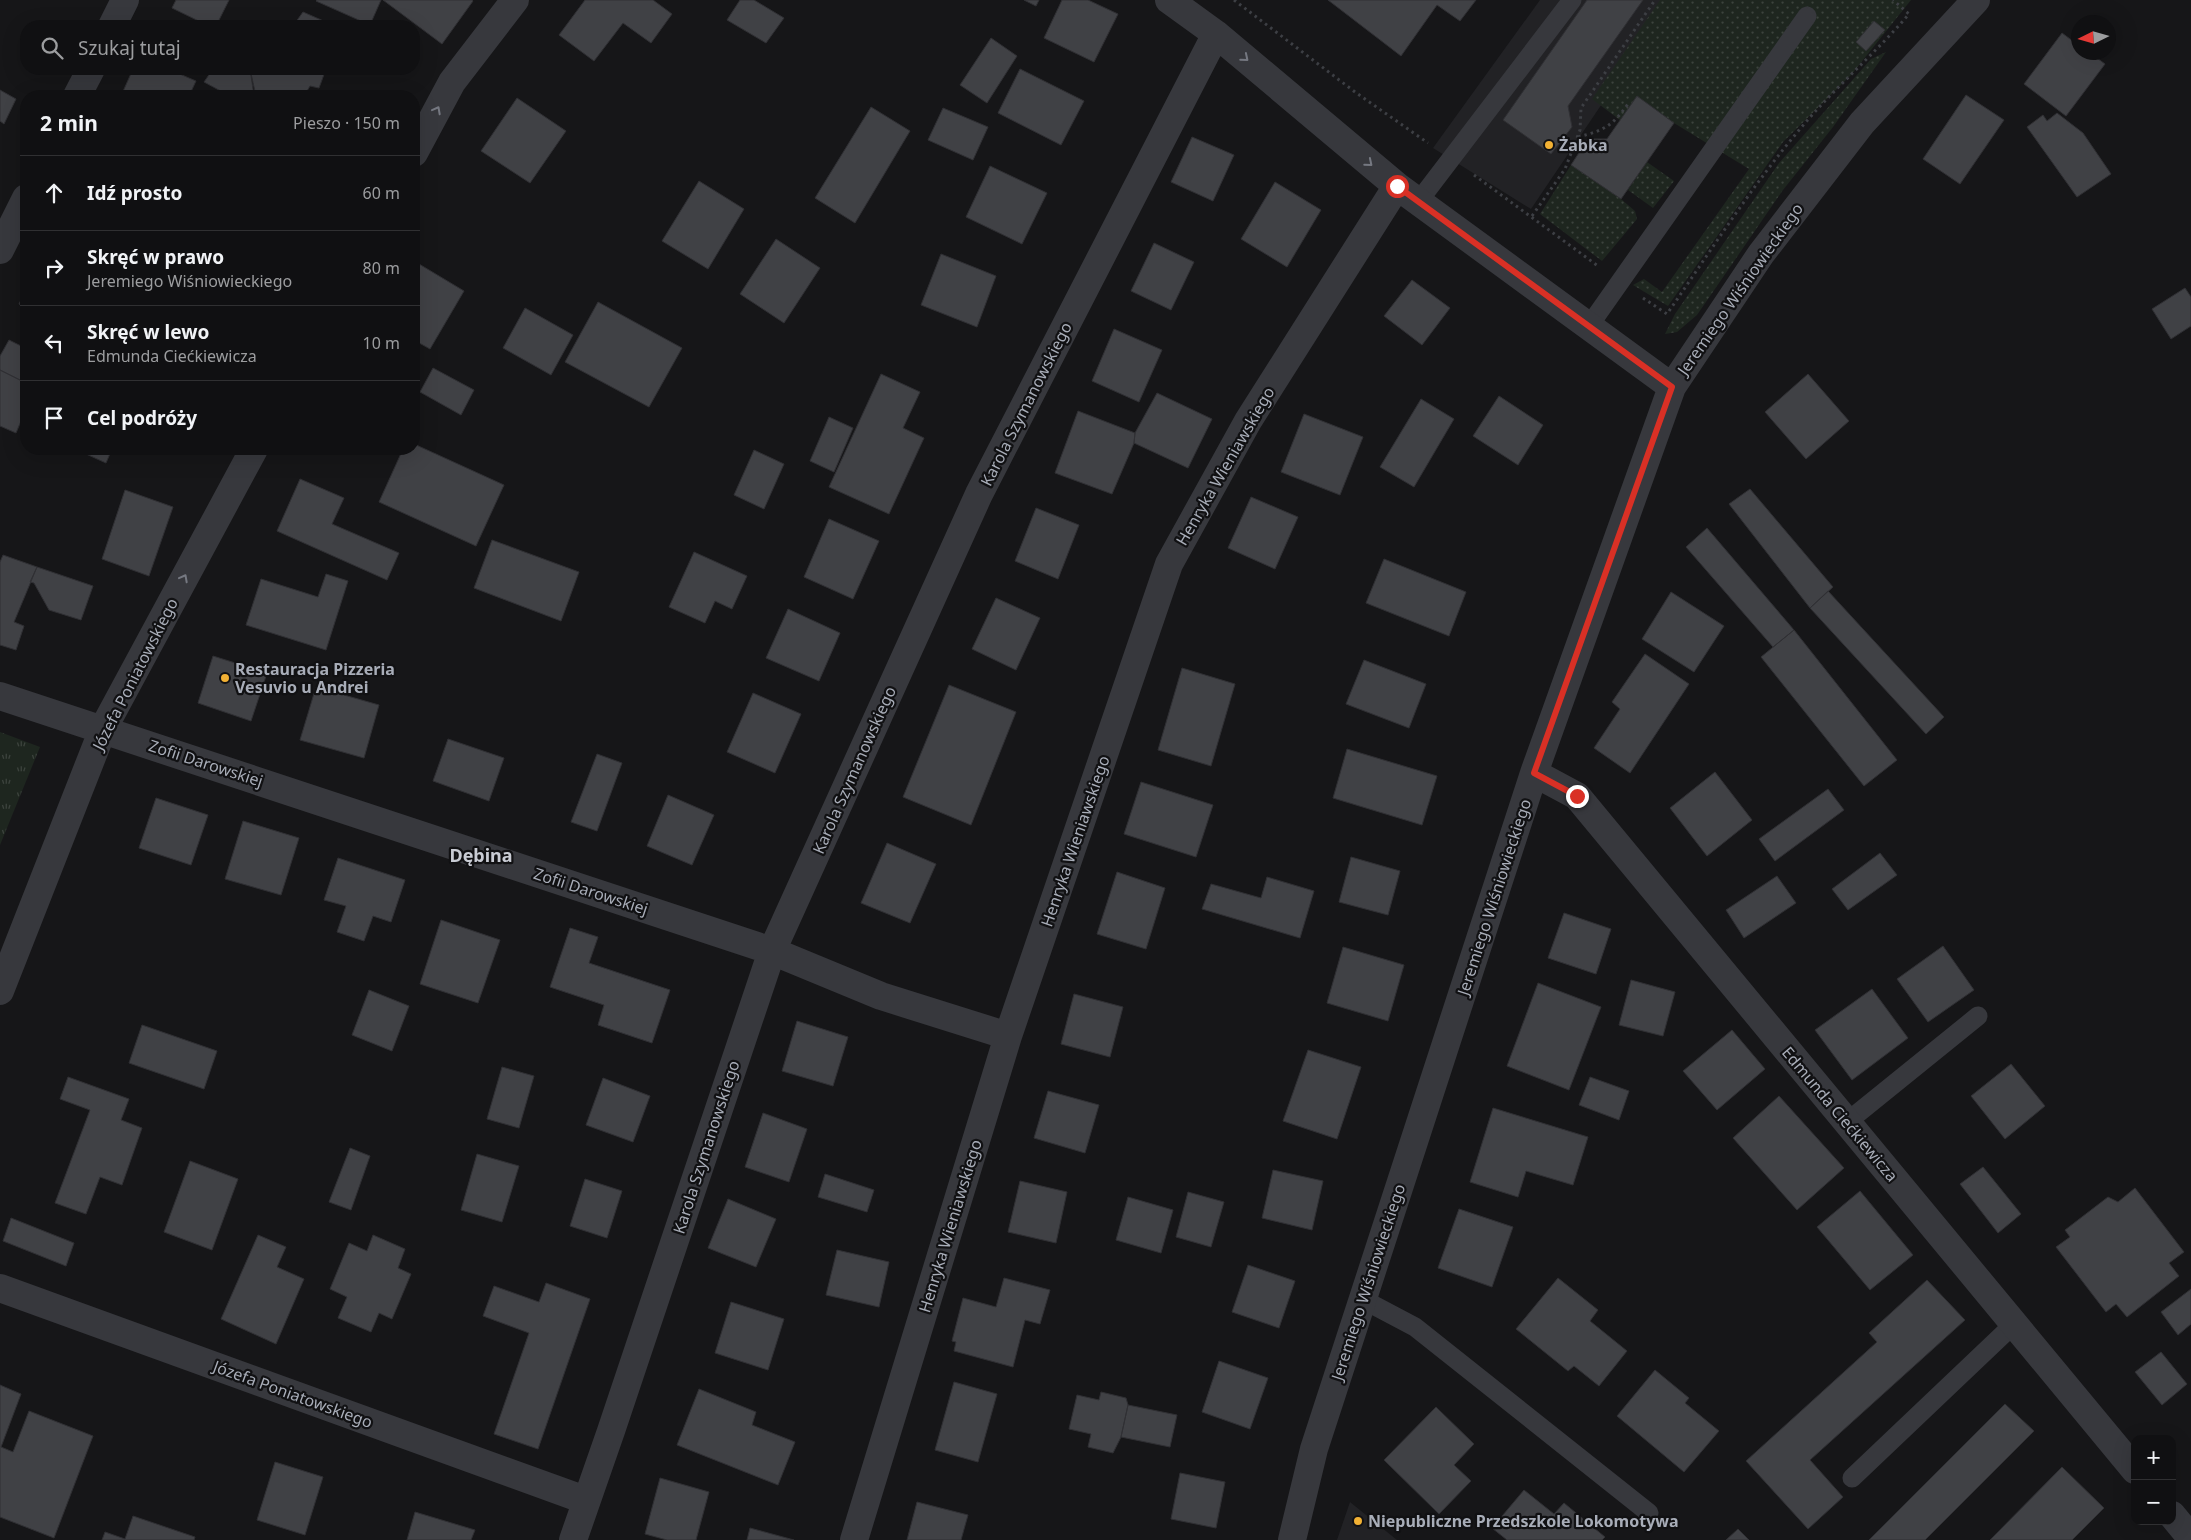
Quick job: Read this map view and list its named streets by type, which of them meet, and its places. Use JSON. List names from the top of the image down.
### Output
{
  "streets": {
    "street": [
      "Jeremiego Wiśniowieckiego",
      "Karola Szymanowskiego",
      "Henryka Wieniawskiego",
      "Józefa Poniatowskiego",
      "Zofii Darowskiej",
      "Edmunda Ciećkiewicza"
    ]
  },
  "crossings": [
    ["Jeremiego Wiśniowieckiego", "Edmunda Ciećkiewicza"],
    ["Karola Szymanowskiego", "Józefa Poniatowskiego"],
    ["Karola Szymanowskiego", "Zofii Darowskiej"],
    ["Henryka Wieniawskiego", "Zofii Darowskiej"],
    ["Józefa Poniatowskiego", "Zofii Darowskiej"]
  ],
  "districts": ["Dębina"],
  "places": ["Żabka", "Restauracja Pizzeria Vesuvio u Andrei", "Niepubliczne Przedszkole Lokomotywa"],
  "north": "left",
  "page": {
    "search": "Szukaj tutaj",
    "heading": ["2 min", "Pieszo · 150 m"],
    "list": [
      ["Idź prosto", "60 m"],
      ["Skręć w prawo", "Jeremiego Wiśniowieckiego", "80 m"],
      ["Skręć w lewo", "Edmunda Ciećkiewicza", "10 m"],
      "Cel podróży"
    ],
    "map_buttons": ["+", "−"]
  }
}
